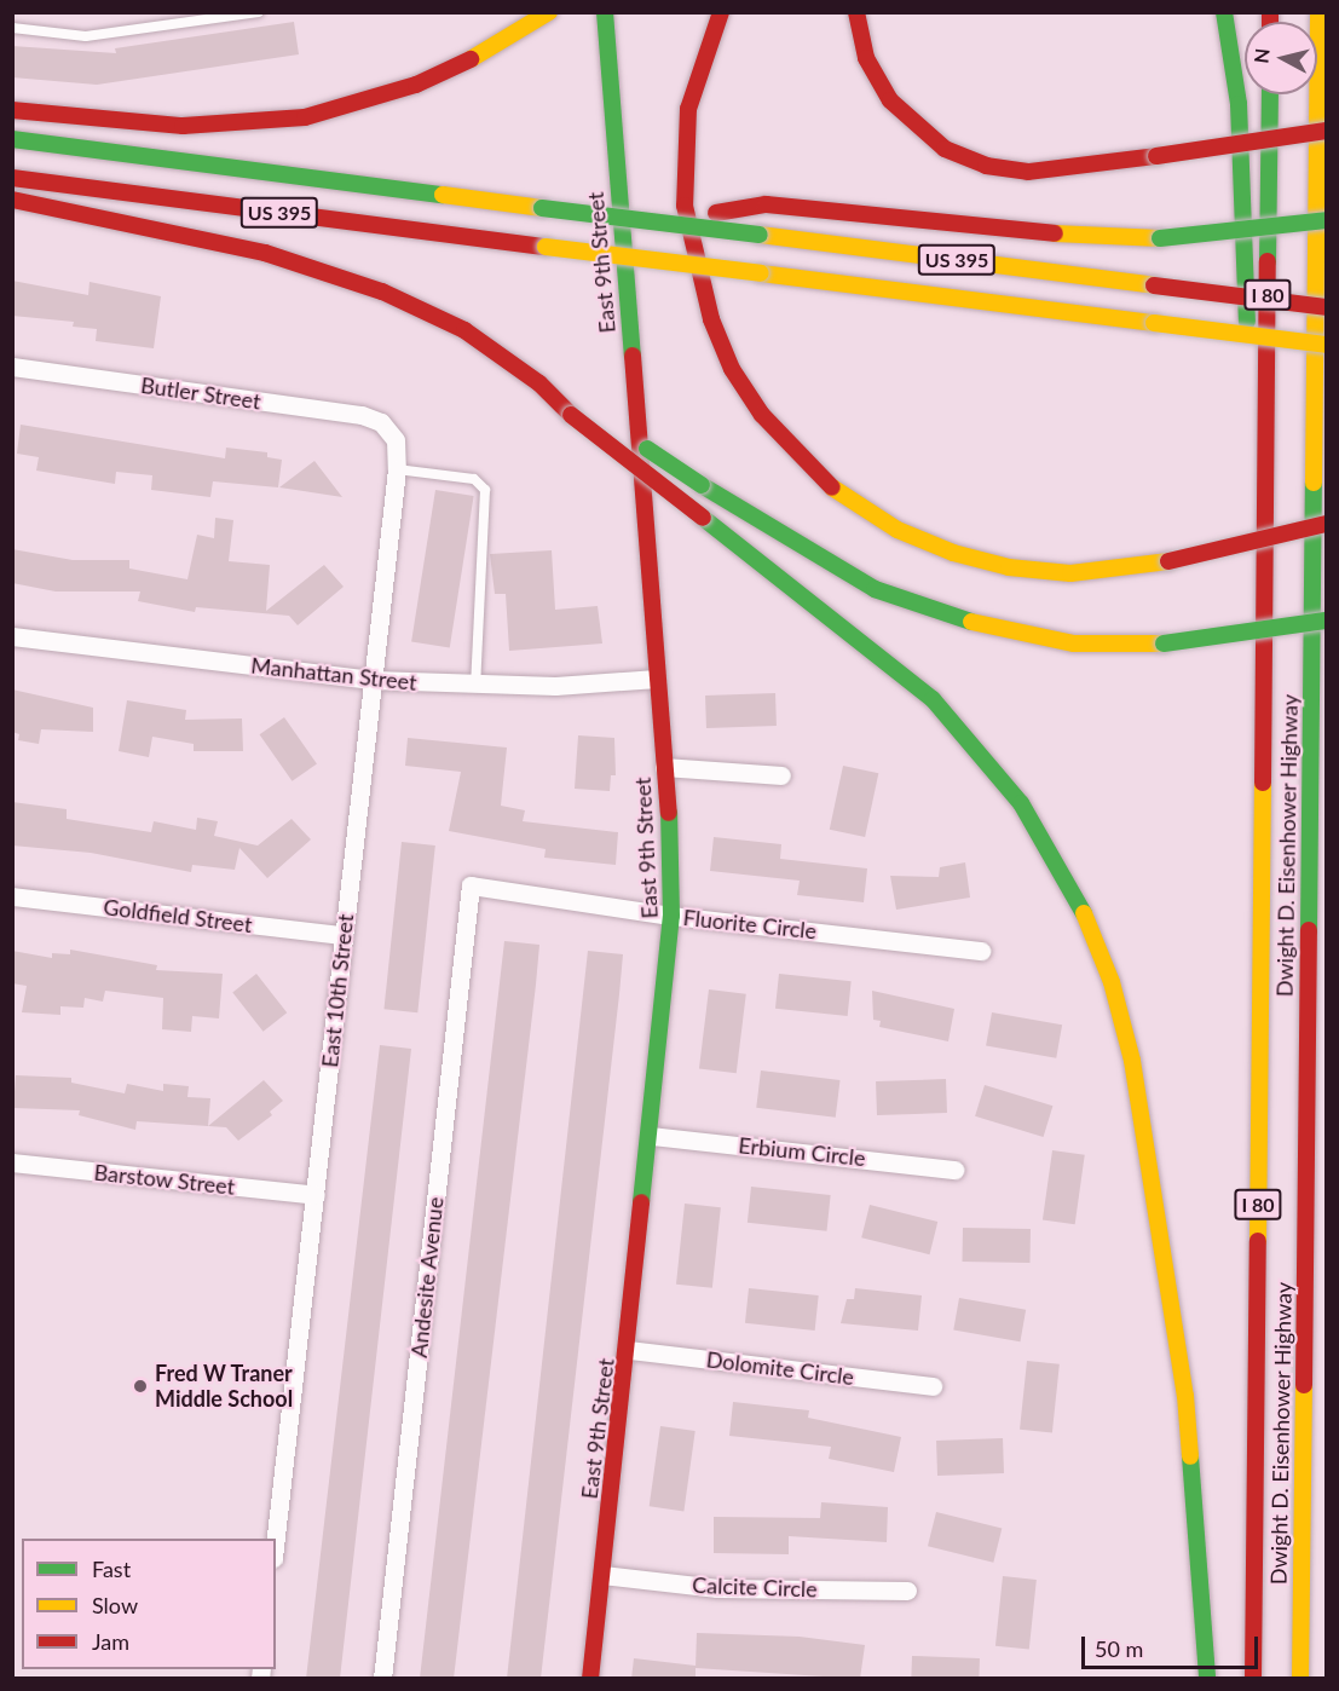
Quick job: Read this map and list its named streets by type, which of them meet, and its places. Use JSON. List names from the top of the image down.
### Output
{
  "streets": {
    "main road": [
      "US 395",
      "East 9th Street",
      "I 80",
      "Dwight D. Eisenhower Highway"
    ],
    "street": [
      "Butler Street",
      "Manhattan Street",
      "Goldfield Street",
      "Fluorite Circle",
      "East 10th Street",
      "Erbium Circle",
      "Barstow Street",
      "Andesite Avenue",
      "Dolomite Circle",
      "Calcite Circle"
    ]
  },
  "crossings": [
    ["East 9th Street", "Manhattan Street"],
    ["East 9th Street", "Fluorite Circle"],
    ["East 9th Street", "Erbium Circle"],
    ["East 9th Street", "Dolomite Circle"],
    ["East 9th Street", "Calcite Circle"],
    ["Butler Street", "East 10th Street"],
    ["Manhattan Street", "East 10th Street"],
    ["Goldfield Street", "East 10th Street"],
    ["Fluorite Circle", "Andesite Avenue"],
    ["East 10th Street", "Barstow Street"]
  ],
  "places": ["Fred W Traner Middle School"],
  "legend": ["Fast", "Slow", "Jam"],
  "scale_bar": "50 m",
  "north": "left"
}
